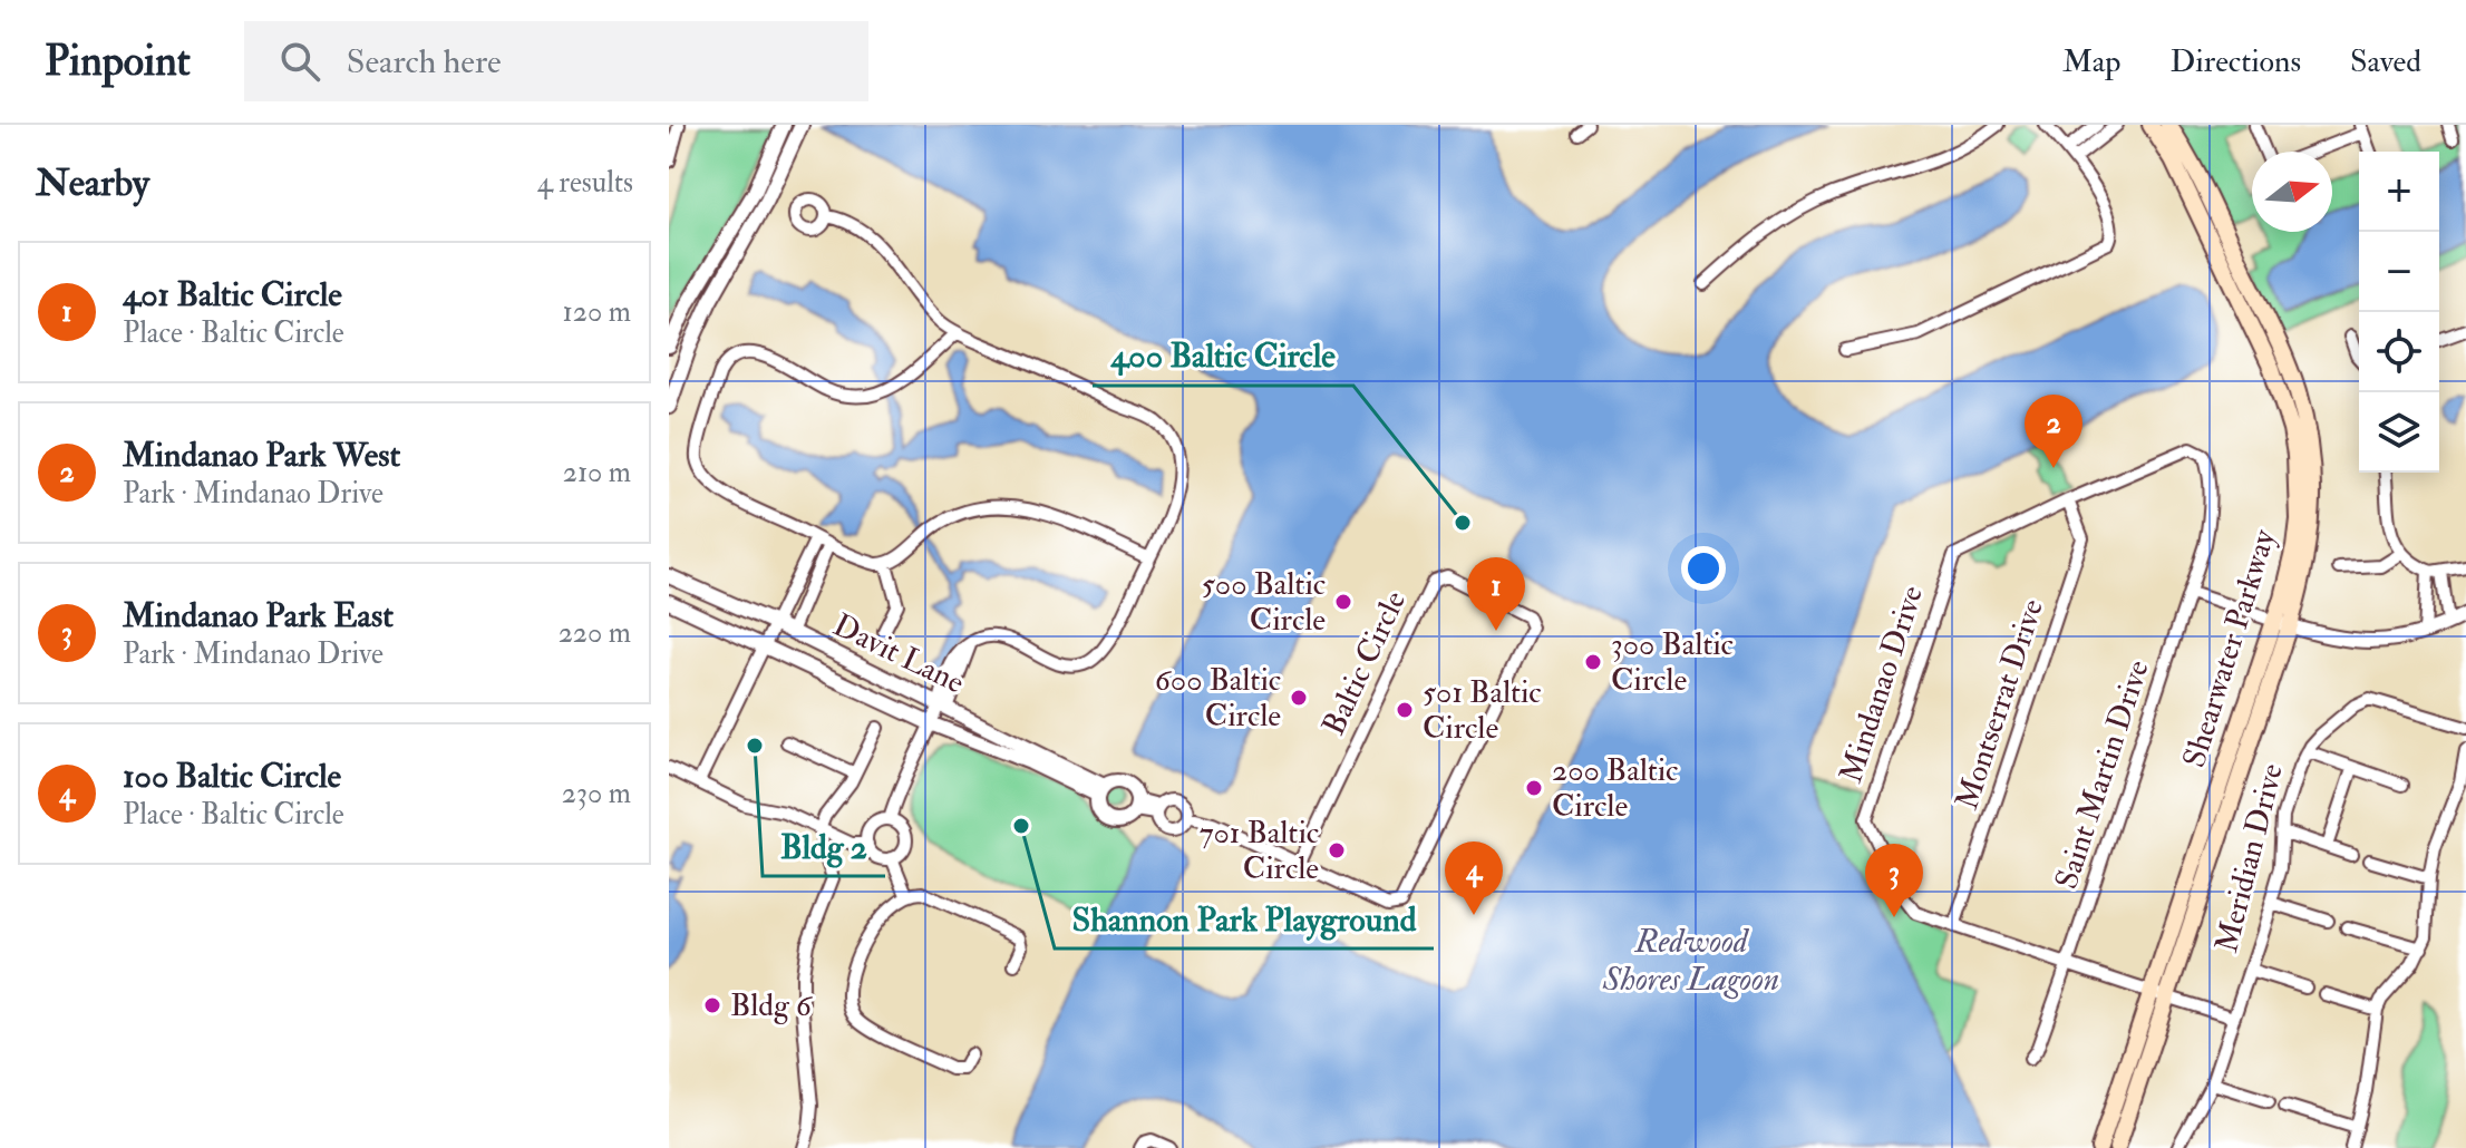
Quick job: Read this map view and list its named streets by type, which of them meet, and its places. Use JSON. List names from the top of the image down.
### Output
{
  "streets": {
    "main road": ["Shearwater Parkway"],
    "street": [
      "Davit Lane",
      "Baltic Circle",
      "Mindanao Drive",
      "Montserrat Drive",
      "Saint Martin Drive",
      "Meridian Drive"
    ]
  },
  "crossings": [
    ["Shearwater Parkway", "Mindanao Drive"],
    ["Mindanao Drive", "Montserrat Drive"],
    ["Mindanao Drive", "Saint Martin Drive"],
    ["Mindanao Drive", "Meridian Drive"]
  ],
  "water": ["Redwood Shores Lagoon"],
  "places": [
    "400 Baltic Circle",
    "500 Baltic Circle",
    "300 Baltic Circle",
    "600 Baltic Circle",
    "501 Baltic Circle",
    "Bldg 2",
    "200 Baltic Circle",
    "Shannon Park Playground",
    "701 Baltic Circle",
    "Bldg 6"
  ],
  "north": "right",
  "page": {
    "header": "Pinpoint",
    "search": "Search here",
    "nav": ["Map", "Directions", "Saved"],
    "heading": ["Nearby", "4 results"],
    "map_buttons": ["+", "−"],
    "list": [
      {
        "mark": "1",
        "name": "401 Baltic Circle",
        "note": "Place · Baltic Circle",
        "value": "120 m"
      },
      {
        "mark": "2",
        "name": "Mindanao Park West",
        "note": "Park · Mindanao Drive",
        "value": "210 m"
      },
      {
        "mark": "3",
        "name": "Mindanao Park East",
        "note": "Park · Mindanao Drive",
        "value": "220 m"
      },
      {
        "mark": "4",
        "name": "100 Baltic Circle",
        "note": "Place · Baltic Circle",
        "value": "230 m"
      }
    ],
    "pins": [
      "2",
      "1",
      "4",
      "3"
    ]
  }
}
